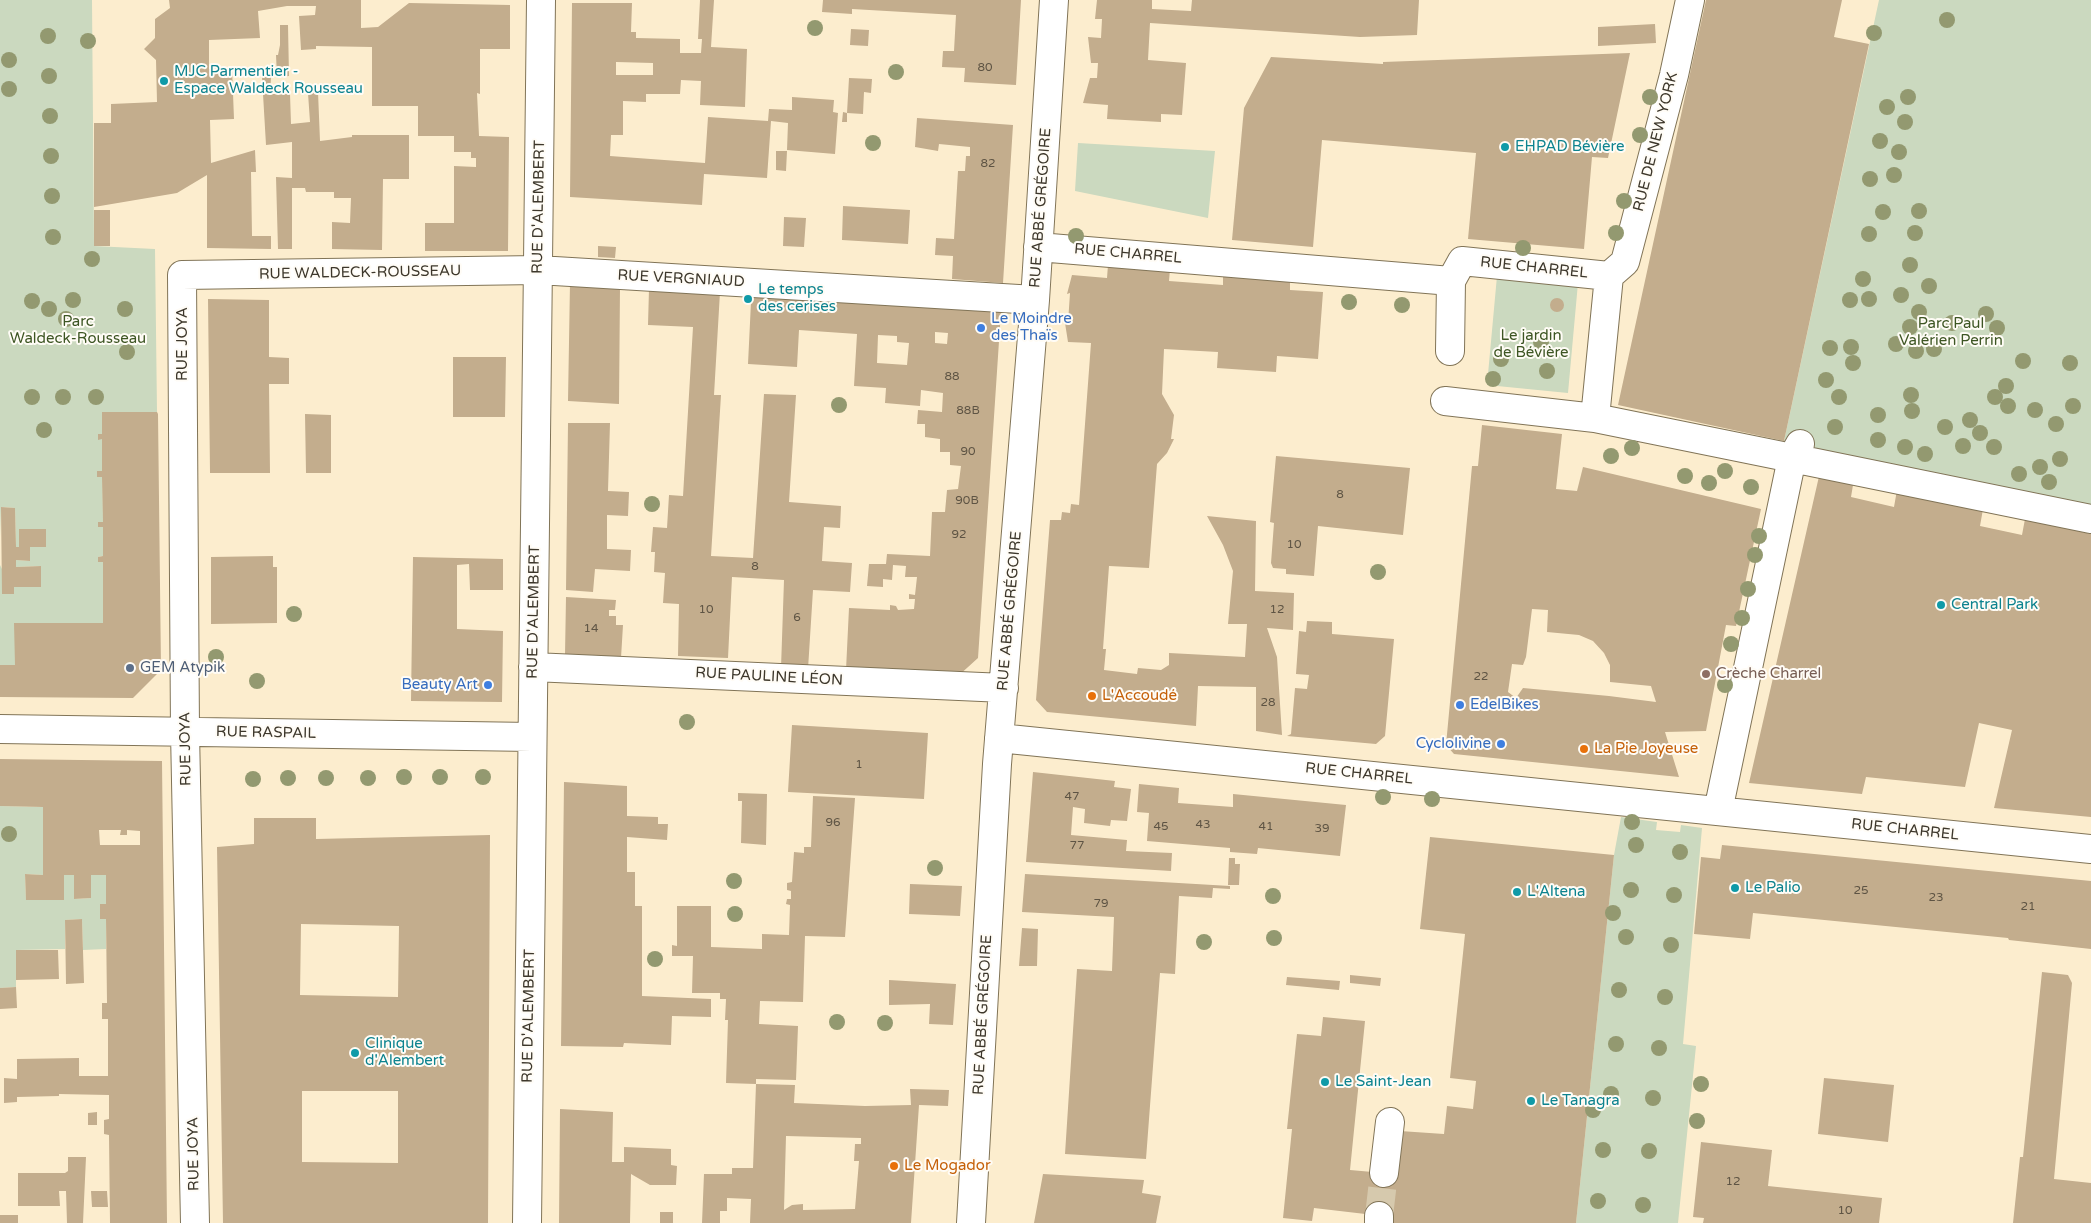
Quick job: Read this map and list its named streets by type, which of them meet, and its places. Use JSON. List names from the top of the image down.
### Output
{
  "streets": {
    "street": [
      "RUE DE NEW YORK",
      "RUE D'ALEMBERT",
      "RUE ABBÉ GRÉGOIRE",
      "RUE CHARREL",
      "RUE WALDECK-ROUSSEAU",
      "RUE VERGNIAUD",
      "RUE JOYA",
      "RUE PAULINE LÉON",
      "RUE RASPAIL"
    ]
  },
  "crossings": [
    ["RUE DE NEW YORK", "RUE CHARREL"],
    ["RUE D'ALEMBERT", "RUE WALDECK-ROUSSEAU"],
    ["RUE D'ALEMBERT", "RUE VERGNIAUD"],
    ["RUE D'ALEMBERT", "RUE PAULINE LÉON"],
    ["RUE D'ALEMBERT", "RUE RASPAIL"],
    ["RUE ABBÉ GRÉGOIRE", "RUE CHARREL"],
    ["RUE ABBÉ GRÉGOIRE", "RUE VERGNIAUD"],
    ["RUE ABBÉ GRÉGOIRE", "RUE PAULINE LÉON"],
    ["RUE WALDECK-ROUSSEAU", "RUE VERGNIAUD"],
    ["RUE WALDECK-ROUSSEAU", "RUE JOYA"],
    ["RUE JOYA", "RUE RASPAIL"]
  ],
  "parks": ["Parc Waldeck-Rousseau", "Parc Paul Valérien Perrin", "Le jardin de Bévière"],
  "places": [
    "MJC Parmentier - Espace Waldeck Rousseau",
    "EHPAD Bévière",
    "Le temps des cerises",
    "Le Moindre des Thaïs",
    "Central Park",
    "GEM Atypik",
    "Crèche Charrel",
    "Beauty Art",
    "L'Accoudé",
    "EdelBikes",
    "Cyclolivine",
    "La Pie Joyeuse",
    "Le Palio",
    "L'Altena",
    "Clinique d'Alembert",
    "Le Saint-Jean",
    "Le Tanagra",
    "Le Mogador"
  ],
  "house_numbers": [
    "80",
    "82",
    "88",
    "88B",
    "90",
    "8",
    "90B",
    "92",
    "10",
    "8",
    "10",
    "12",
    "6",
    "14",
    "22",
    "28",
    "1",
    "47",
    "96",
    "43",
    "45",
    "41",
    "39",
    "77",
    "25",
    "23",
    "79",
    "21",
    "12",
    "10"
  ]
}
